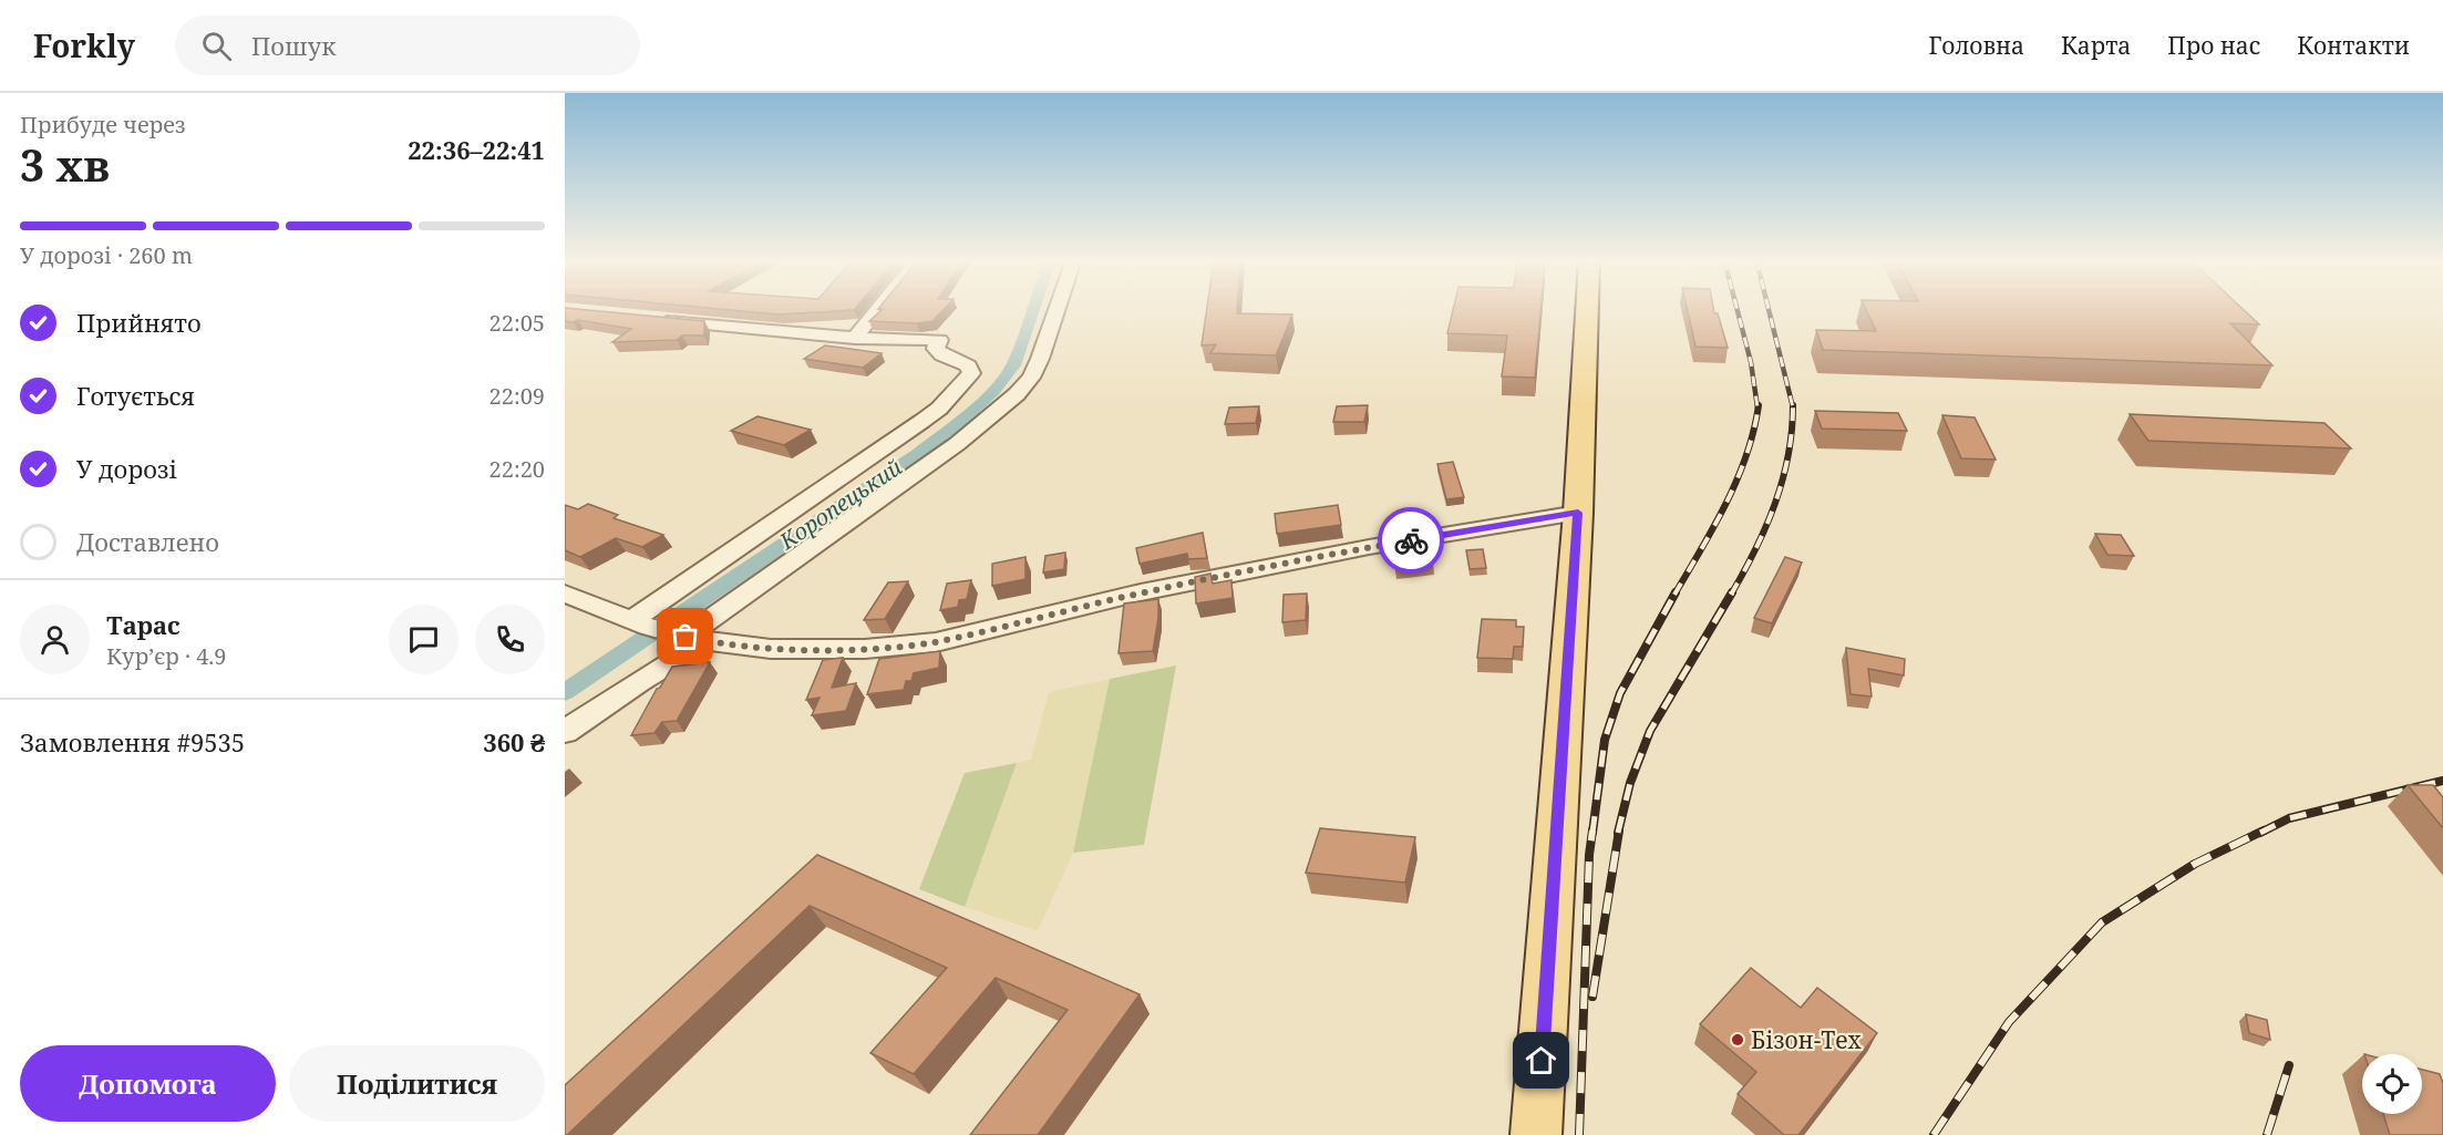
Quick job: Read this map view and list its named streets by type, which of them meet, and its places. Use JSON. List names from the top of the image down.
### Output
{
  "water": ["Коропецький"],
  "places": ["Бізон-Тех"],
  "page": {
    "header": "Forkly",
    "search": "Пошук",
    "nav": [
      "Головна",
      "Карта",
      "Про нас",
      "Контакти"
    ],
    "heading": ["3 хв", "Прибуде через", "22:36–22:41"],
    "panel": [
      "Тарас",
      "Кур’єр · 4.9",
      "Замовлення #9535",
      "360 ₴"
    ],
    "bar": "У дорозі · 260 m",
    "list": [
      ["Прийнято", "22:05"],
      ["Готується", "22:09"],
      ["У дорозі", "22:20"],
      "Доставлено"
    ],
    "buttons": ["Допомога", "Поділитися"]
  }
}
